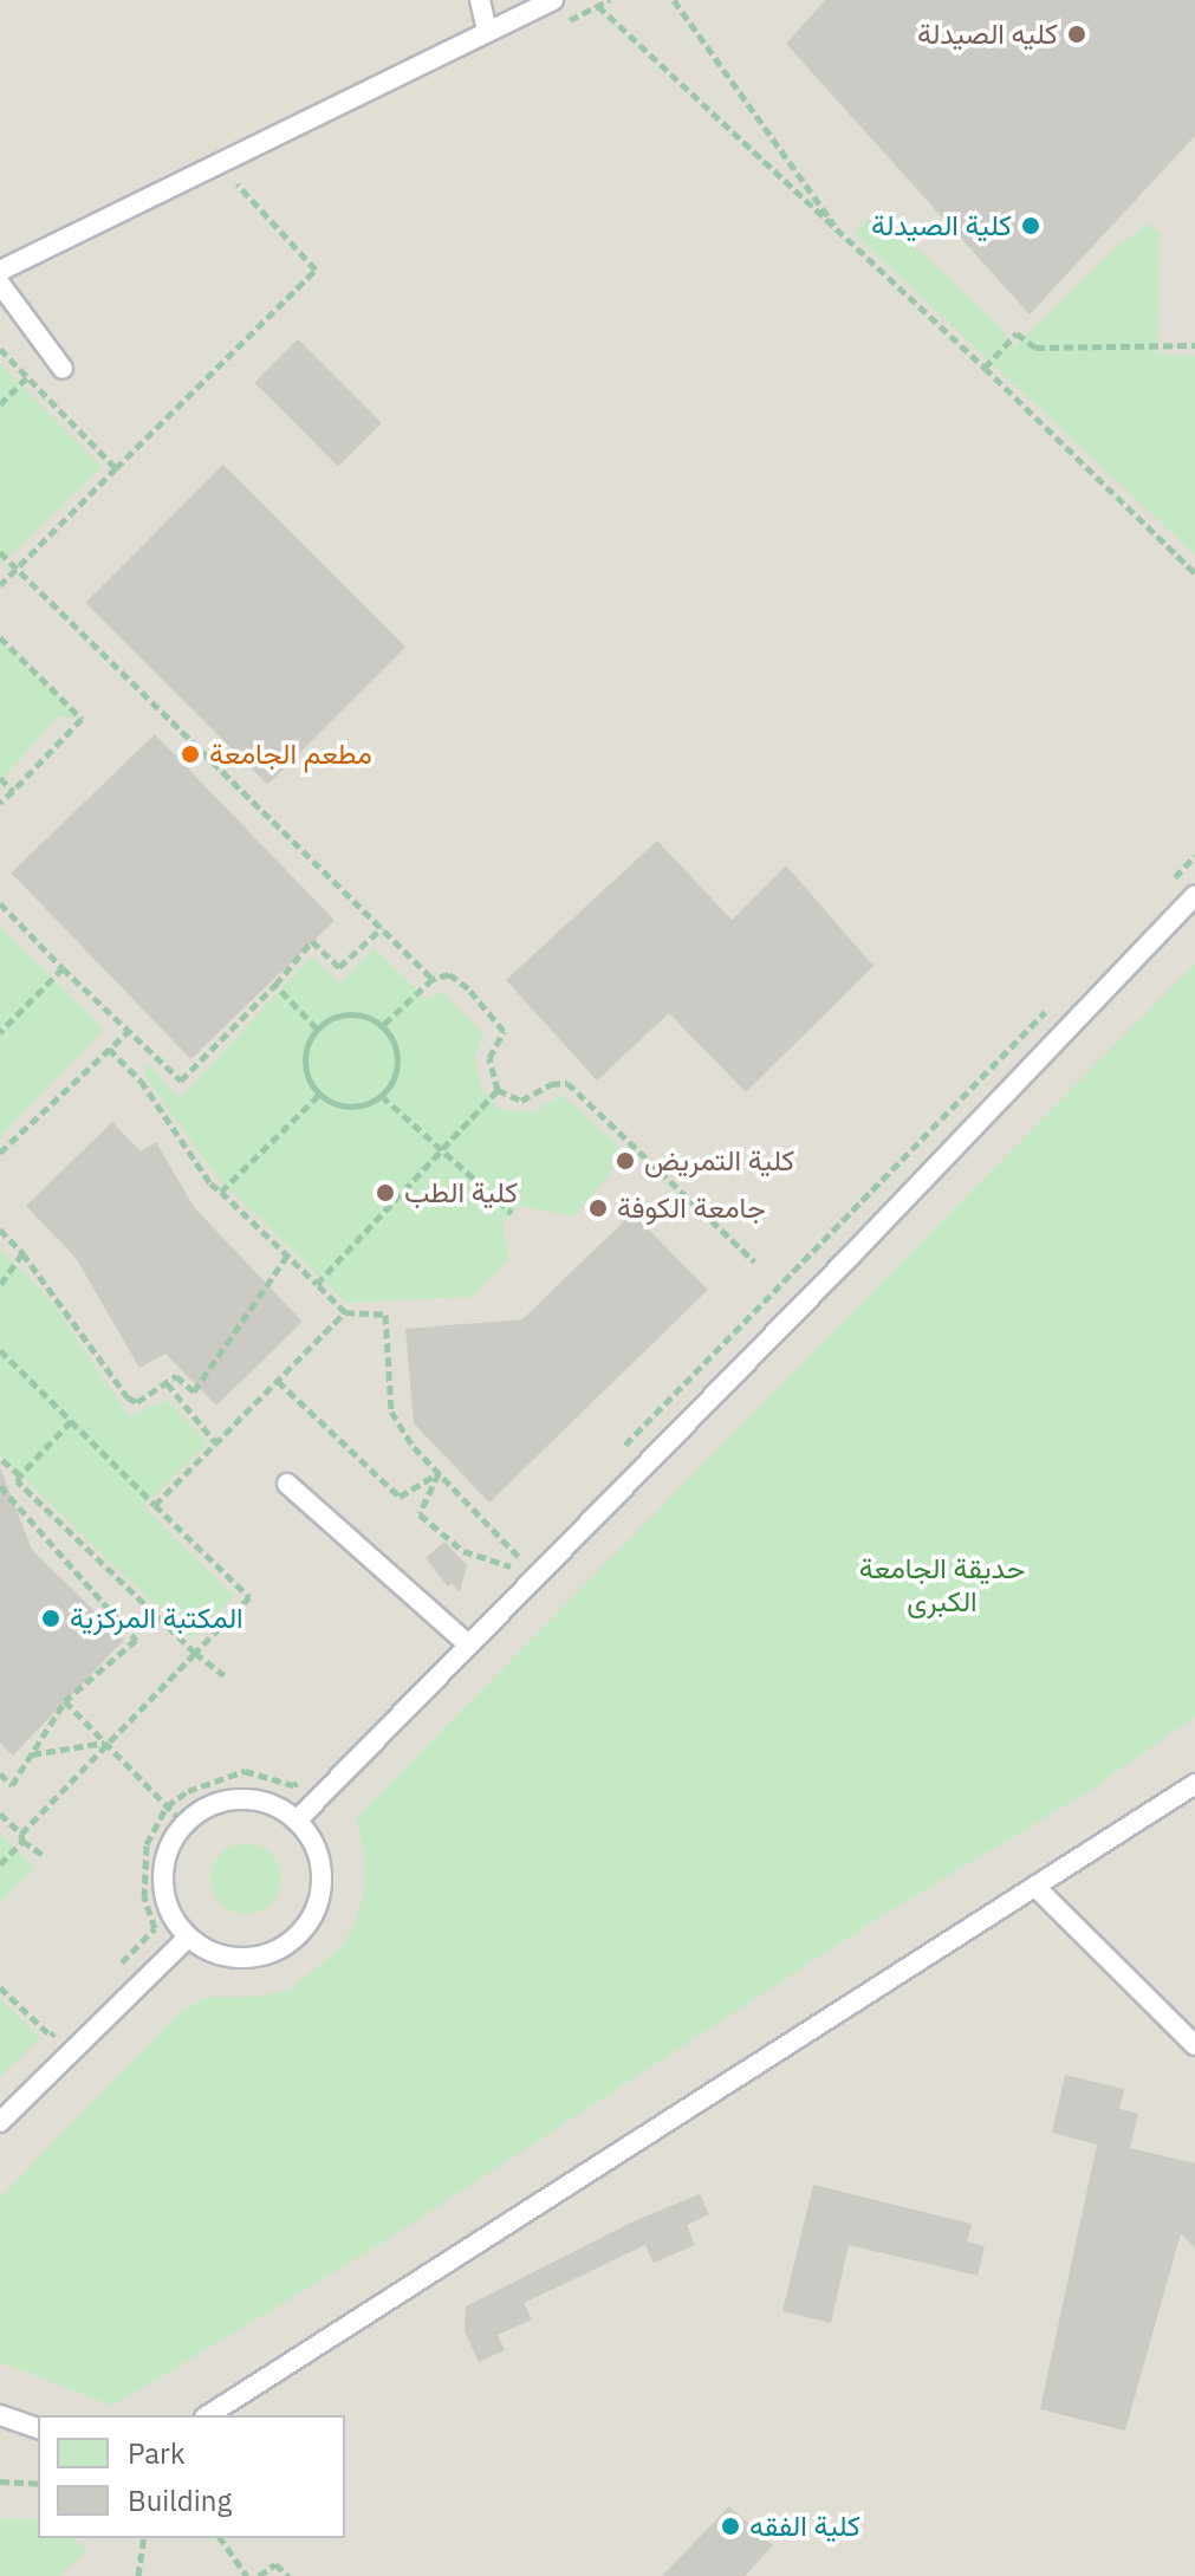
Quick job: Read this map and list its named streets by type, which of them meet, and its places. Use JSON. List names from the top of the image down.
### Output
{
  "parks": ["حديقة الجامعة الكبرى"],
  "places": [
    "كليه الصيدلة",
    "كلية الصيدلة",
    "مطعم الجامعة",
    "كلية التمريض",
    "كلية الطب",
    "جامعة الكوفة",
    "المكتبة المركزية",
    "كلية الفقه"
  ],
  "legend": ["Park", "Building"]
}
